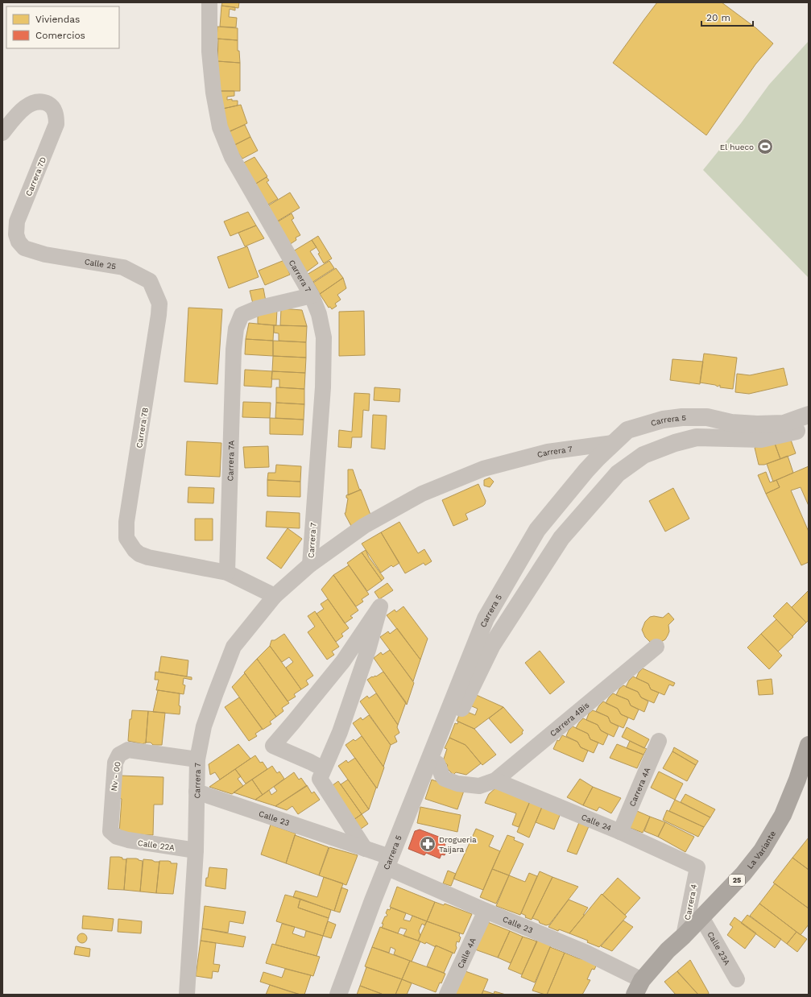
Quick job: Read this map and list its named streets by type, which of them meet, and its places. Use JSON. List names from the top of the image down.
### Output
{
  "streets": {
    "main road": ["La Variante", "25"],
    "street": [
      "Carrera 7D",
      "Calle 25",
      "Carrera 7",
      "Carrera 5",
      "Carrera 7B",
      "Carrera 7A",
      "Carrera 4Bis",
      "Nv - 00",
      "Carrera 4A",
      "Calle 23",
      "Calle 24",
      "Calle 22A",
      "Carrera 4",
      "Calle 23A",
      "Calle 4A"
    ]
  },
  "crossings": [
    ["Carrera 7D", "Calle 25"],
    ["Calle 25", "Carrera 7B"],
    ["Carrera 7", "Carrera 5"],
    ["Carrera 7", "Carrera 7A"],
    ["Carrera 7", "Nv - 00"],
    ["Carrera 7", "Calle 23"],
    ["Carrera 7", "Calle 22A"],
    ["Carrera 5", "Carrera 4Bis"],
    ["Carrera 5", "Calle 23"],
    ["Carrera 7B", "Carrera 7A"],
    ["Carrera 4Bis", "Calle 24"],
    ["Nv - 00", "Calle 22A"],
    ["Carrera 4A", "Calle 24"],
    ["Calle 23", "La Variante"],
    ["Calle 23", "Calle 4A"],
    ["Calle 24", "Carrera 4"],
    ["La Variante", "Carrera 4"],
    ["La Variante", "Calle 23A"]
  ],
  "places": {
    "sports": ["El hueco"],
    "pharmacy": ["Drogueria Taijara"]
  },
  "legend": ["Viviendas", "Comercios"],
  "scale_bar": "20 m"
}
